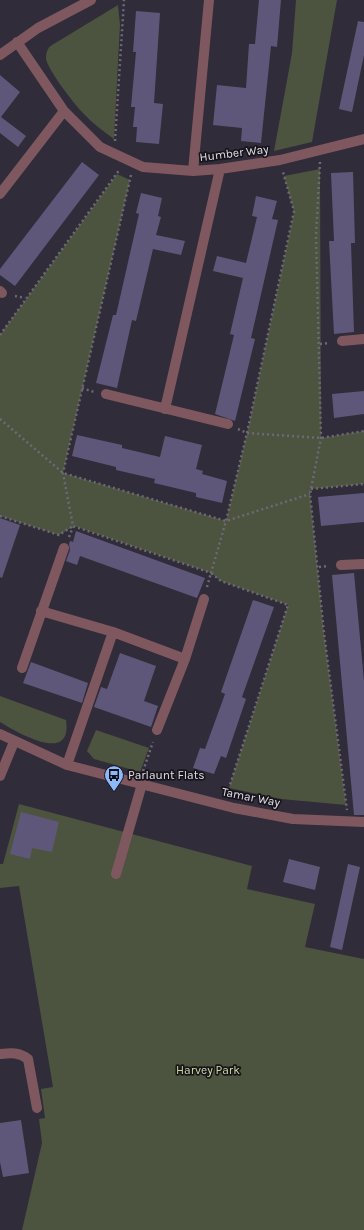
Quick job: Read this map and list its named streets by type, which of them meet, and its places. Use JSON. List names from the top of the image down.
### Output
{
  "streets": {
    "street": ["Humber Way", "Tamar Way"]
  },
  "parks": ["Harvey Park"],
  "places": {
    "bus stop": ["Parlaunt Flats"]
  }
}
